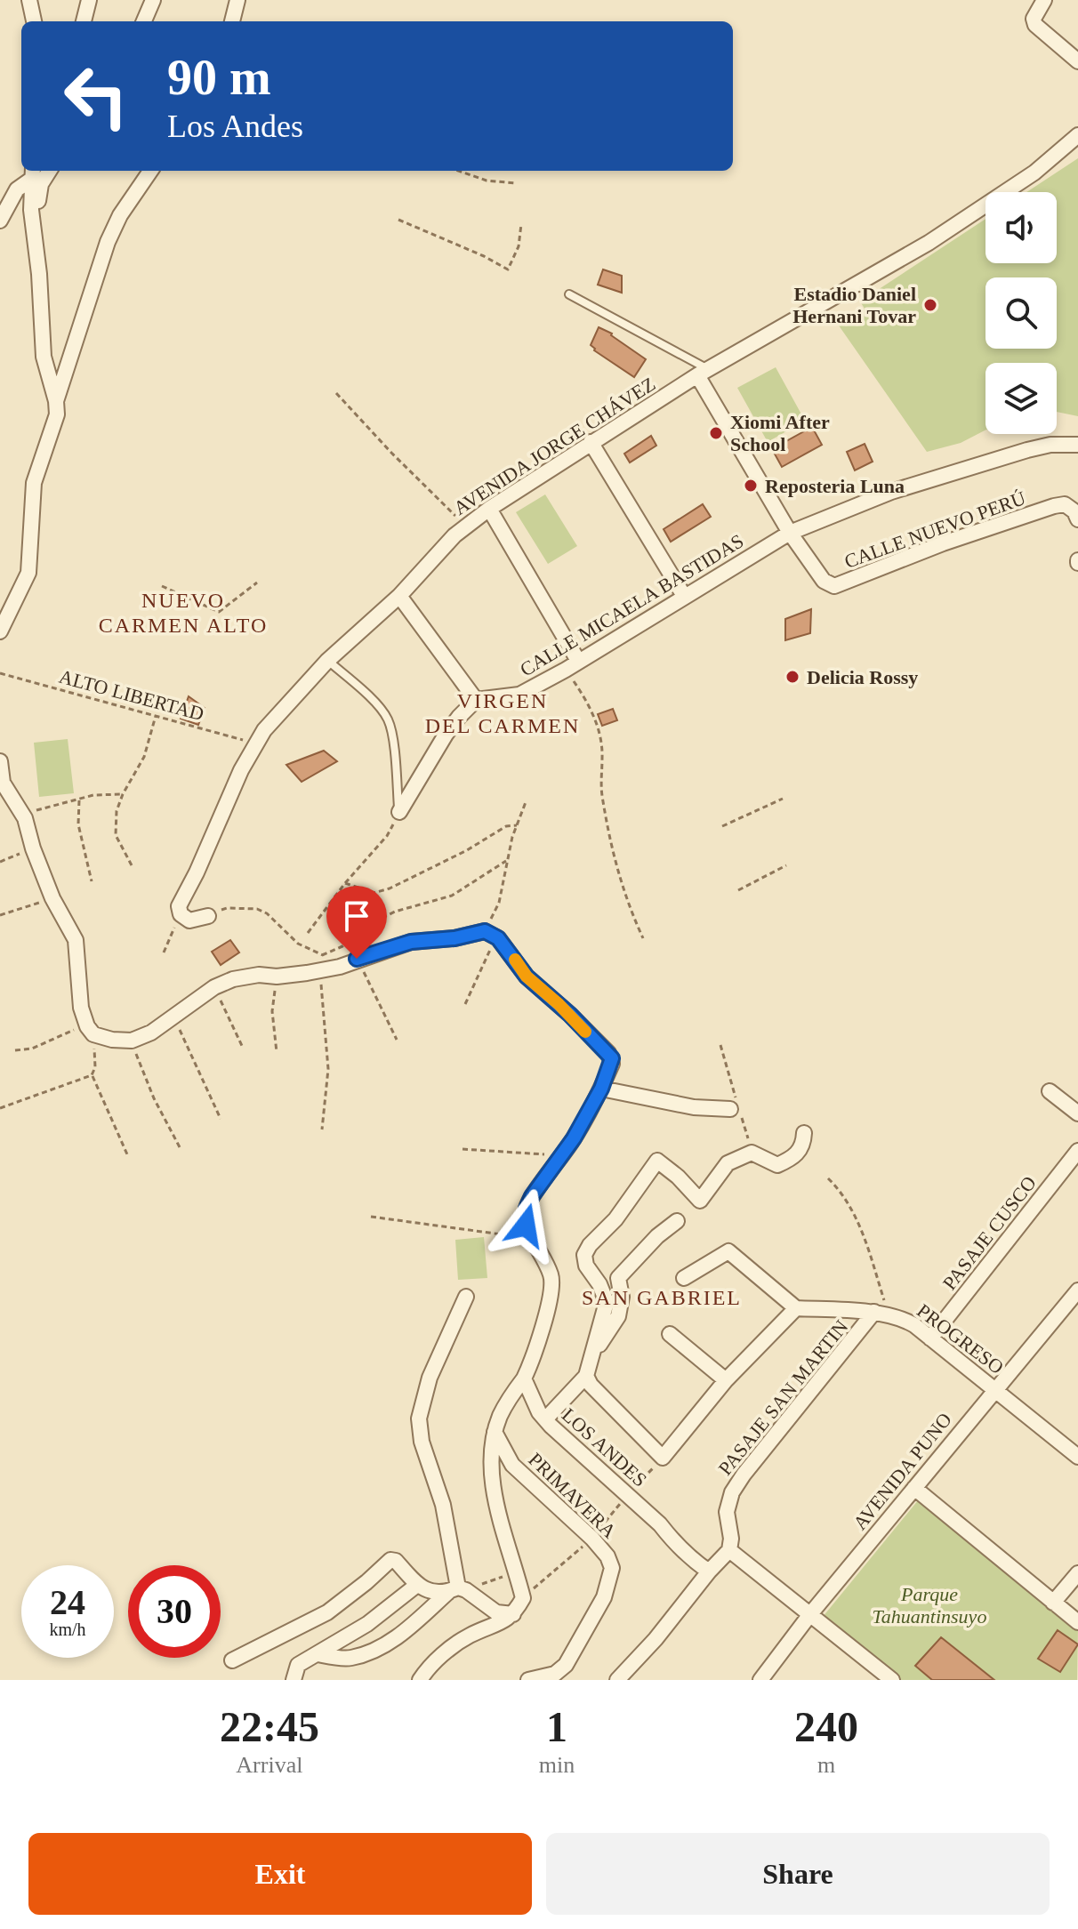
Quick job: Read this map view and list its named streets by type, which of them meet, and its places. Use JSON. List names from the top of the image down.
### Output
{
  "streets": {
    "street": [
      "AVENIDA JORGE CHÁVEZ",
      "CALLE NUEVO PERÚ",
      "CALLE MICAELA BASTIDAS",
      "PASAJE CUSCO",
      "PROGRESO",
      "PASAJE SAN MARTIN",
      "LOS ANDES",
      "AVENIDA PUNO",
      "PRIMAVERA"
    ],
    "path": ["ALTO LIBERTAD"]
  },
  "crossings": [
    ["AVENIDA JORGE CHÁVEZ", "ALTO LIBERTAD"],
    ["CALLE NUEVO PERÚ", "CALLE MICAELA BASTIDAS"],
    ["PASAJE CUSCO", "PROGRESO"],
    ["PROGRESO", "PASAJE SAN MARTIN"],
    ["PROGRESO", "AVENIDA PUNO"]
  ],
  "districts": ["NUEVO CARMEN ALTO", "VIRGEN DEL CARMEN", "SAN GABRIEL"],
  "parks": ["Parque Tahuantinsuyo"],
  "places": [
    "Estadio Daniel Hernani Tovar",
    "Xiomi After School",
    "Reposteria Luna",
    "Delicia Rossy"
  ],
  "page": {
    "turn": ["90 m", "Los Andes"],
    "speed": "24 km/h",
    "limit": "30",
    "eta": [
      "22:45",
      "Arrival",
      "1",
      "min",
      "240",
      "m"
    ],
    "buttons": ["Exit", "Share"]
  }
}
